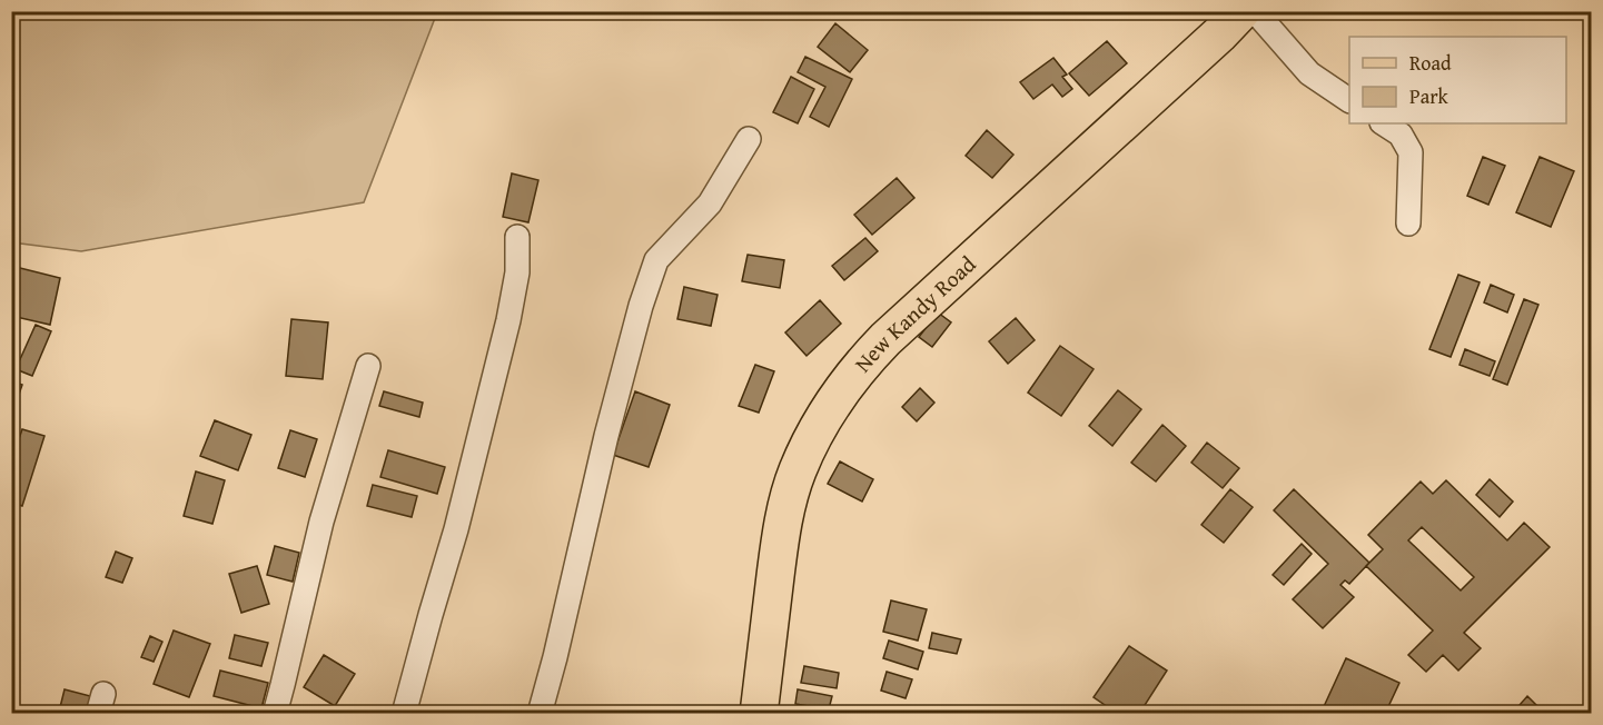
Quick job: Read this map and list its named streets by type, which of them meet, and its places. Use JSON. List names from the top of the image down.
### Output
{
  "streets": {
    "main road": ["New Kandy Road"]
  },
  "legend": ["Road", "Park"]
}
